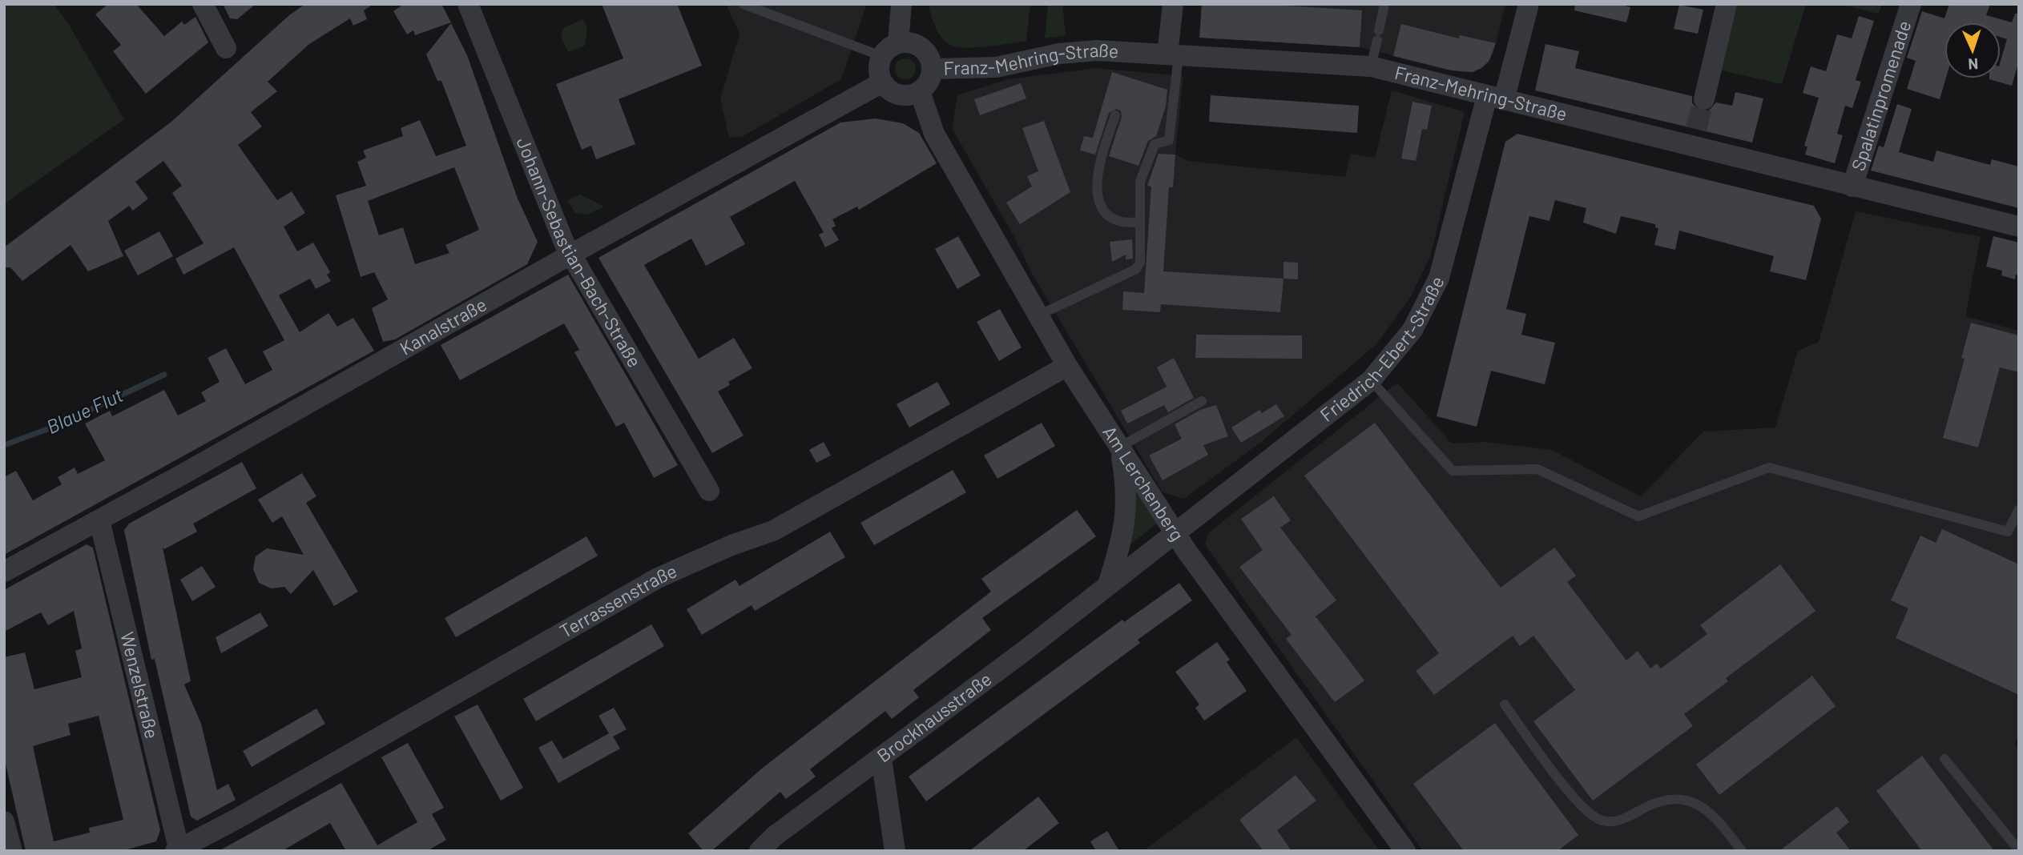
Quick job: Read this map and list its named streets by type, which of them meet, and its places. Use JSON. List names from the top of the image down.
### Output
{
  "streets": {
    "street": [
      "Franz-Mehring-Straße",
      "Spalatinpromenade",
      "Johann-Sebastian-Bach-Straße",
      "Kanalstraße",
      "Friedrich-Ebert-Straße",
      "Am Lerchenberg",
      "Terrassenstraße",
      "Wenzelstraße",
      "Brockhausstraße"
    ]
  },
  "crossings": [
    ["Franz-Mehring-Straße", "Spalatinpromenade"],
    ["Franz-Mehring-Straße", "Kanalstraße"],
    ["Franz-Mehring-Straße", "Friedrich-Ebert-Straße"],
    ["Franz-Mehring-Straße", "Am Lerchenberg"],
    ["Johann-Sebastian-Bach-Straße", "Kanalstraße"],
    ["Kanalstraße", "Am Lerchenberg"],
    ["Kanalstraße", "Wenzelstraße"],
    ["Friedrich-Ebert-Straße", "Am Lerchenberg"],
    ["Friedrich-Ebert-Straße", "Brockhausstraße"],
    ["Am Lerchenberg", "Terrassenstraße"],
    ["Am Lerchenberg", "Brockhausstraße"],
    ["Terrassenstraße", "Wenzelstraße"]
  ],
  "water": ["Blaue Flut"],
  "north": "bottom"
}
